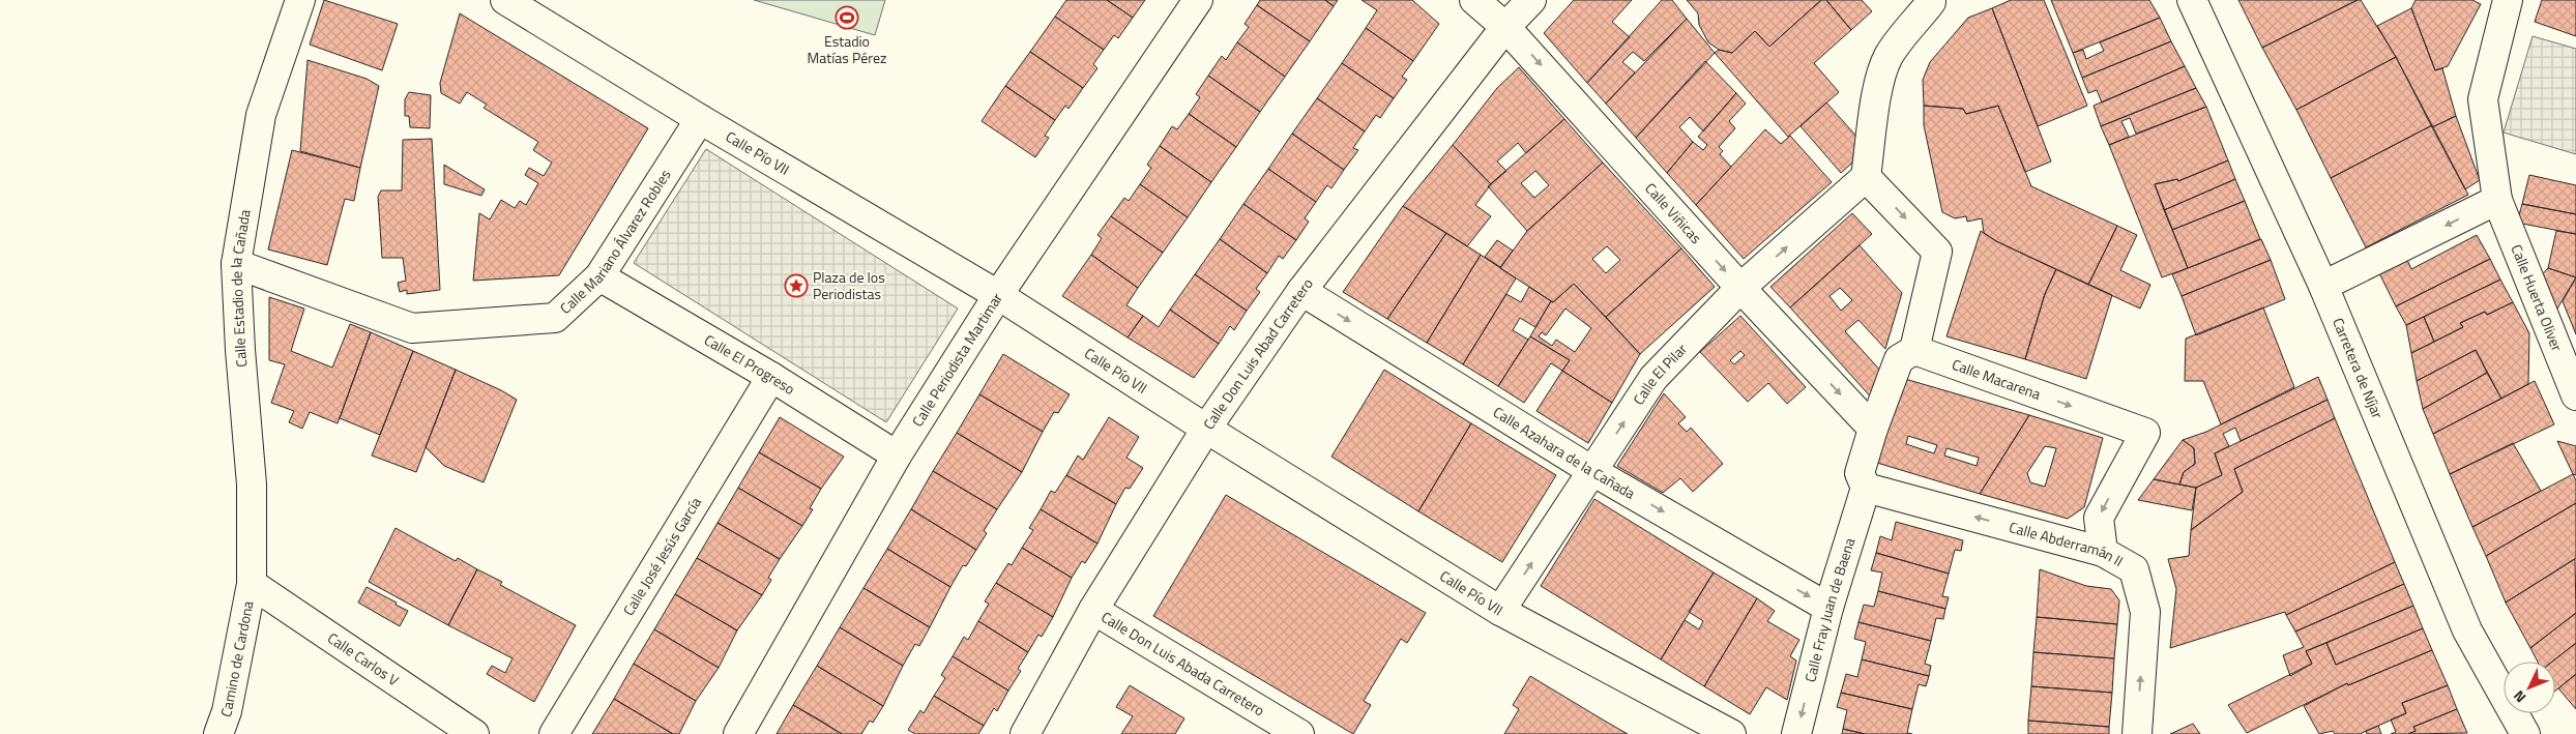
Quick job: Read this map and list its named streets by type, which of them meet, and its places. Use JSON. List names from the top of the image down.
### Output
{
  "streets": {
    "street": [
      "Calle Pío VII",
      "Calle Viñicas",
      "Calle Mariano Álvarez Robles",
      "Calle Estadio de la Cañada",
      "Calle Huerta Oliver",
      "Calle Don Luis Abad Carretero",
      "Calle Periodista Martimar",
      "Calle El Progreso",
      "Carretera de Níjar",
      "Calle El Pilar",
      "Calle Macarena",
      "Calle Azahara de la Cañada",
      "Calle Abderramán II",
      "Calle José Jesús García",
      "Calle Fray Juan de Baena",
      "Calle Carlos V",
      "Camino de Cardona",
      "Calle Don Luis Abada Carretero"
    ]
  },
  "crossings": [
    ["Calle Pío VII", "Calle Mariano Álvarez Robles"],
    ["Calle Pío VII", "Calle Don Luis Abad Carretero"],
    ["Calle Pío VII", "Calle Periodista Martimar"],
    ["Calle Pío VII", "Calle El Pilar"],
    ["Calle Viñicas", "Calle Don Luis Abad Carretero"],
    ["Calle Viñicas", "Calle El Pilar"],
    ["Calle Mariano Álvarez Robles", "Calle Estadio de la Cañada"],
    ["Calle Mariano Álvarez Robles", "Calle El Progreso"],
    ["Calle Estadio de la Cañada", "Calle Carlos V"],
    ["Calle Estadio de la Cañada", "Camino de Cardona"],
    ["Calle Don Luis Abad Carretero", "Calle Azahara de la Cañada"],
    ["Calle Don Luis Abad Carretero", "Calle Don Luis Abada Carretero"],
    ["Calle Periodista Martimar", "Calle El Progreso"],
    ["Calle El Progreso", "Calle José Jesús García"],
    ["Calle El Pilar", "Calle Azahara de la Cañada"],
    ["Calle Macarena", "Calle Abderramán II"],
    ["Calle Azahara de la Cañada", "Calle Fray Juan de Baena"],
    ["Calle Abderramán II", "Calle Fray Juan de Baena"],
    ["Calle Carlos V", "Camino de Cardona"]
  ],
  "one_way": [
    "Calle Viñicas",
    "Calle El Pilar",
    "Calle Azahara de la Cañada",
    "Calle Abderramán II",
    "Calle Fray Juan de Baena"
  ],
  "places": {
    "sports": ["Estadio Matías Pérez"],
    "place": ["Plaza de los Periodistas"]
  },
  "north": "bottom left"
}
